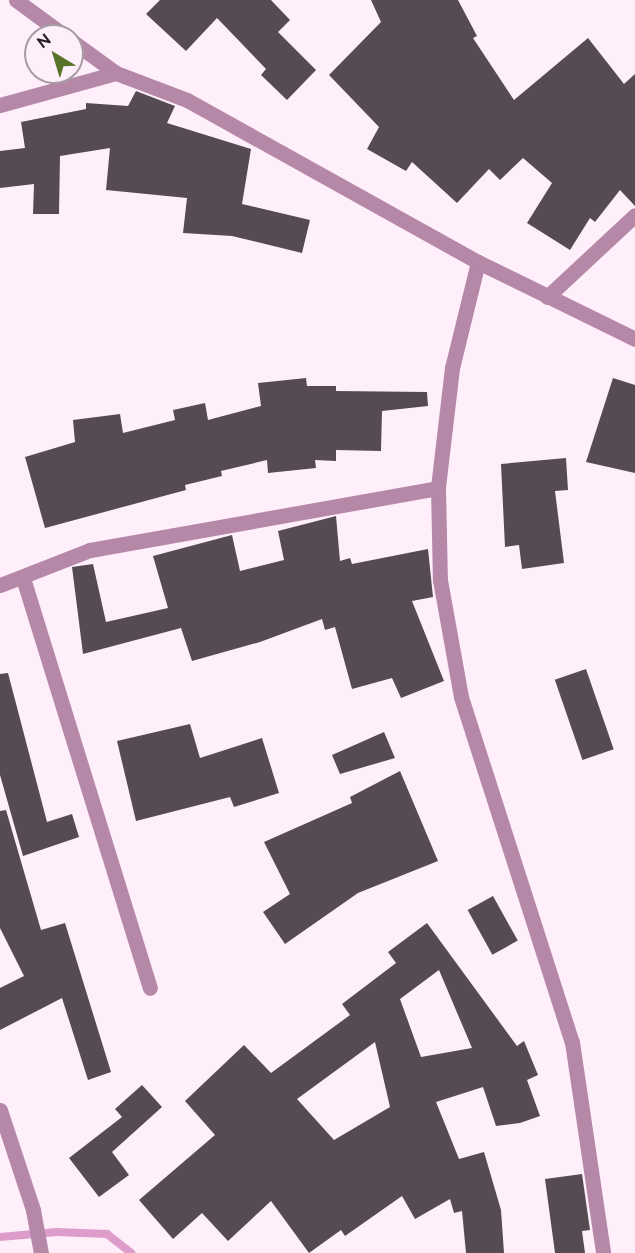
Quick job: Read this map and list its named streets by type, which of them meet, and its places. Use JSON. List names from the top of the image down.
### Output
{
  "north": "top left"
}
